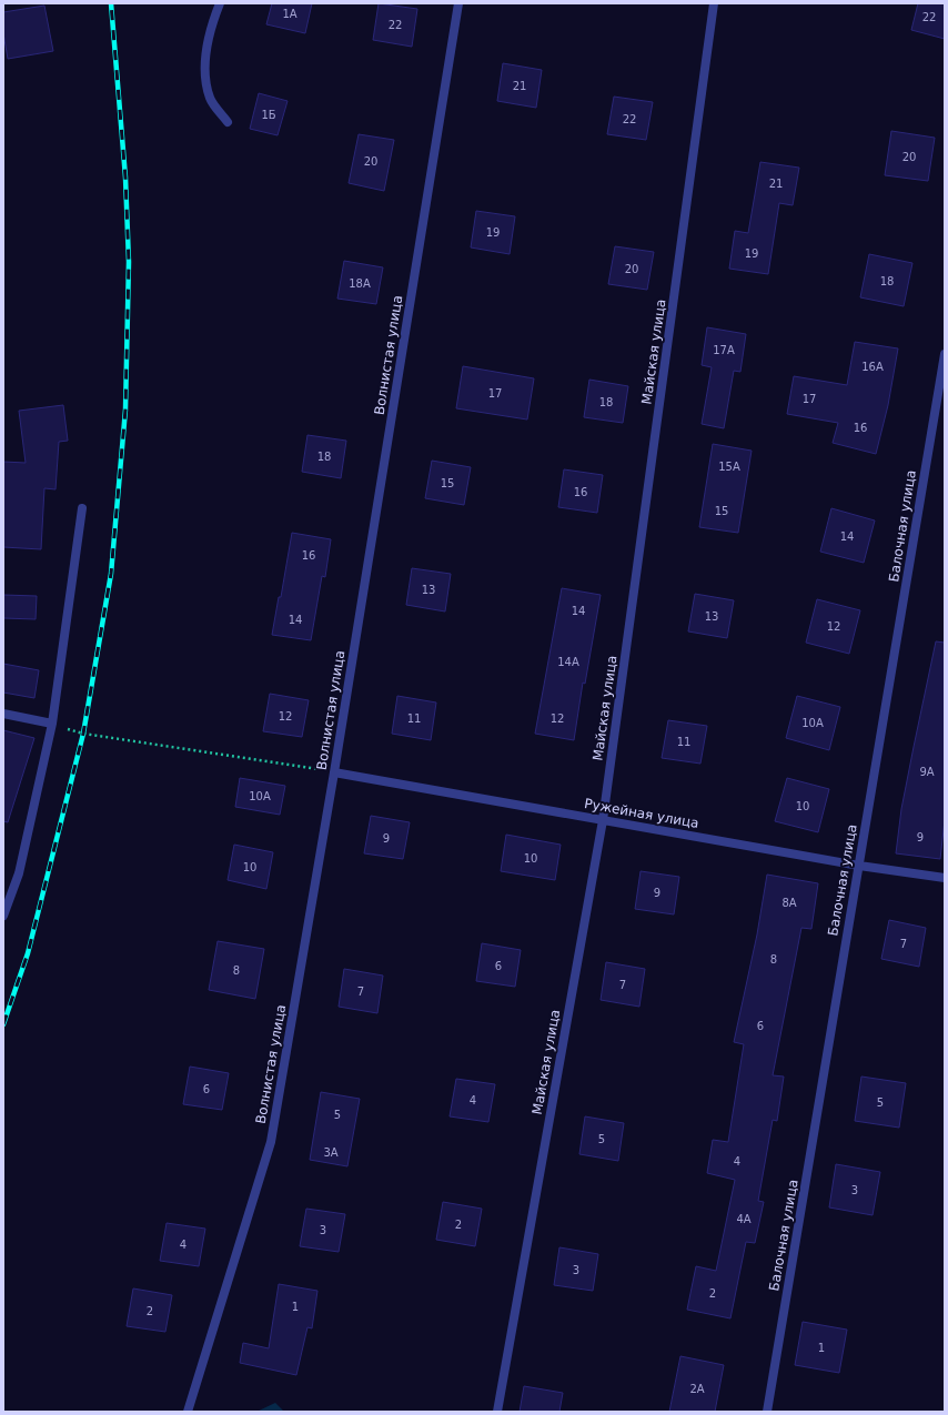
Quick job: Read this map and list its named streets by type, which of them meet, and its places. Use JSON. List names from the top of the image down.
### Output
{
  "streets": {
    "street": [
      "Майская улица",
      "Волнистая улица",
      "Балочная улица",
      "Ружейная улица"
    ]
  },
  "crossings": [
    ["Майская улица", "Ружейная улица"],
    ["Волнистая улица", "Ружейная улица"],
    ["Балочная улица", "Ружейная улица"]
  ],
  "house_numbers": [
    "1А",
    "22",
    "22",
    "21",
    "1Б",
    "22",
    "20",
    "20",
    "21",
    "19",
    "19",
    "20",
    "18",
    "18А",
    "17А",
    "16А",
    "17",
    "17",
    "18",
    "16",
    "18",
    "15А",
    "15",
    "16",
    "15",
    "14",
    "16",
    "13",
    "14",
    "13",
    "14",
    "12",
    "14А",
    "12",
    "11",
    "12",
    "10А",
    "11",
    "9А",
    "10А",
    "10",
    "9",
    "9",
    "10",
    "10",
    "9",
    "8А",
    "7",
    "8",
    "6",
    "8",
    "7",
    "7",
    "6",
    "6",
    "4",
    "5",
    "5",
    "5",
    "3А",
    "4",
    "3",
    "4А",
    "2",
    "3",
    "4",
    "3",
    "2",
    "1",
    "2",
    "1",
    "2А"
  ]
}
